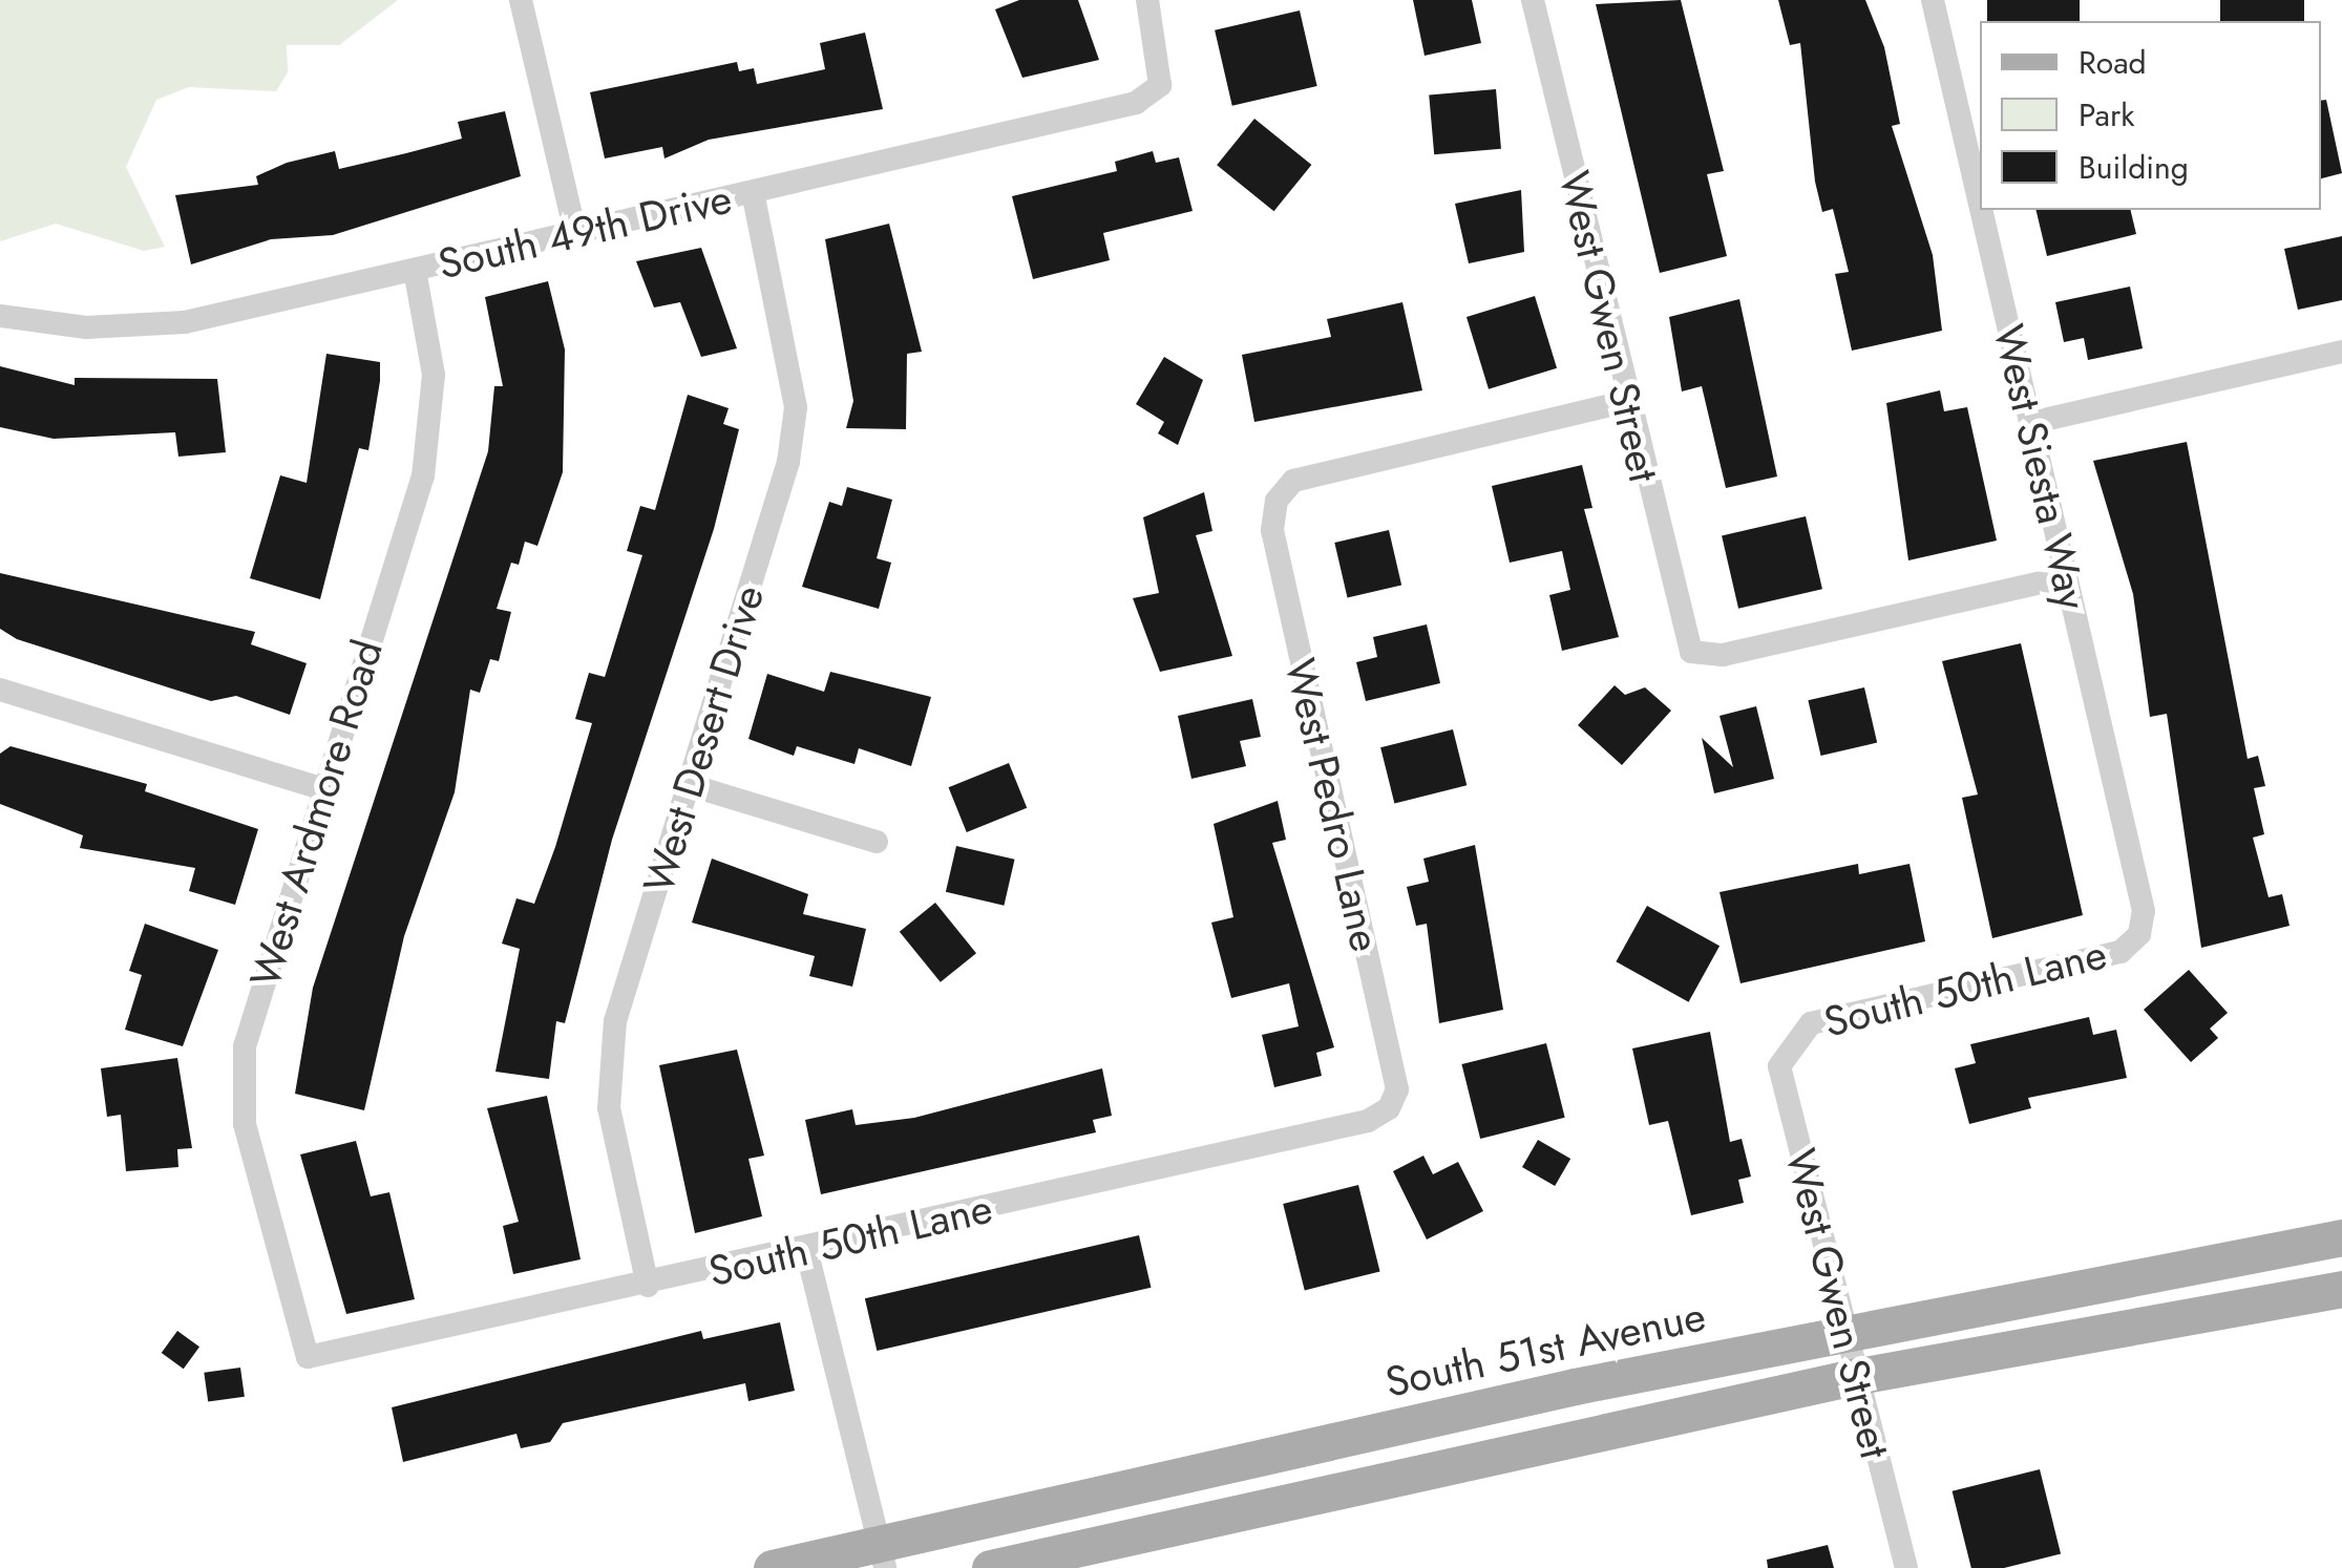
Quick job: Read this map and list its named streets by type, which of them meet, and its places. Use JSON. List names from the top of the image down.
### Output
{
  "streets": {
    "main road": ["South 51st Avenue"],
    "street": [
      "South 49th Drive",
      "West Gwen Street",
      "West Siesta Way",
      "West Desert Drive",
      "West Pedro Lane",
      "West Ardmore Road",
      "South 50th Lane"
    ]
  },
  "crossings": [
    ["South 49th Drive", "West Desert Drive"],
    ["South 49th Drive", "West Ardmore Road"],
    ["West Gwen Street", "West Siesta Way"],
    ["West Gwen Street", "West Pedro Lane"],
    ["West Gwen Street", "South 50th Lane"],
    ["West Gwen Street", "South 51st Avenue"],
    ["West Siesta Way", "South 50th Lane"],
    ["West Desert Drive", "South 50th Lane"],
    ["West Pedro Lane", "South 50th Lane"],
    ["West Ardmore Road", "South 50th Lane"]
  ],
  "legend": ["Road", "Park", "Building"]
}
